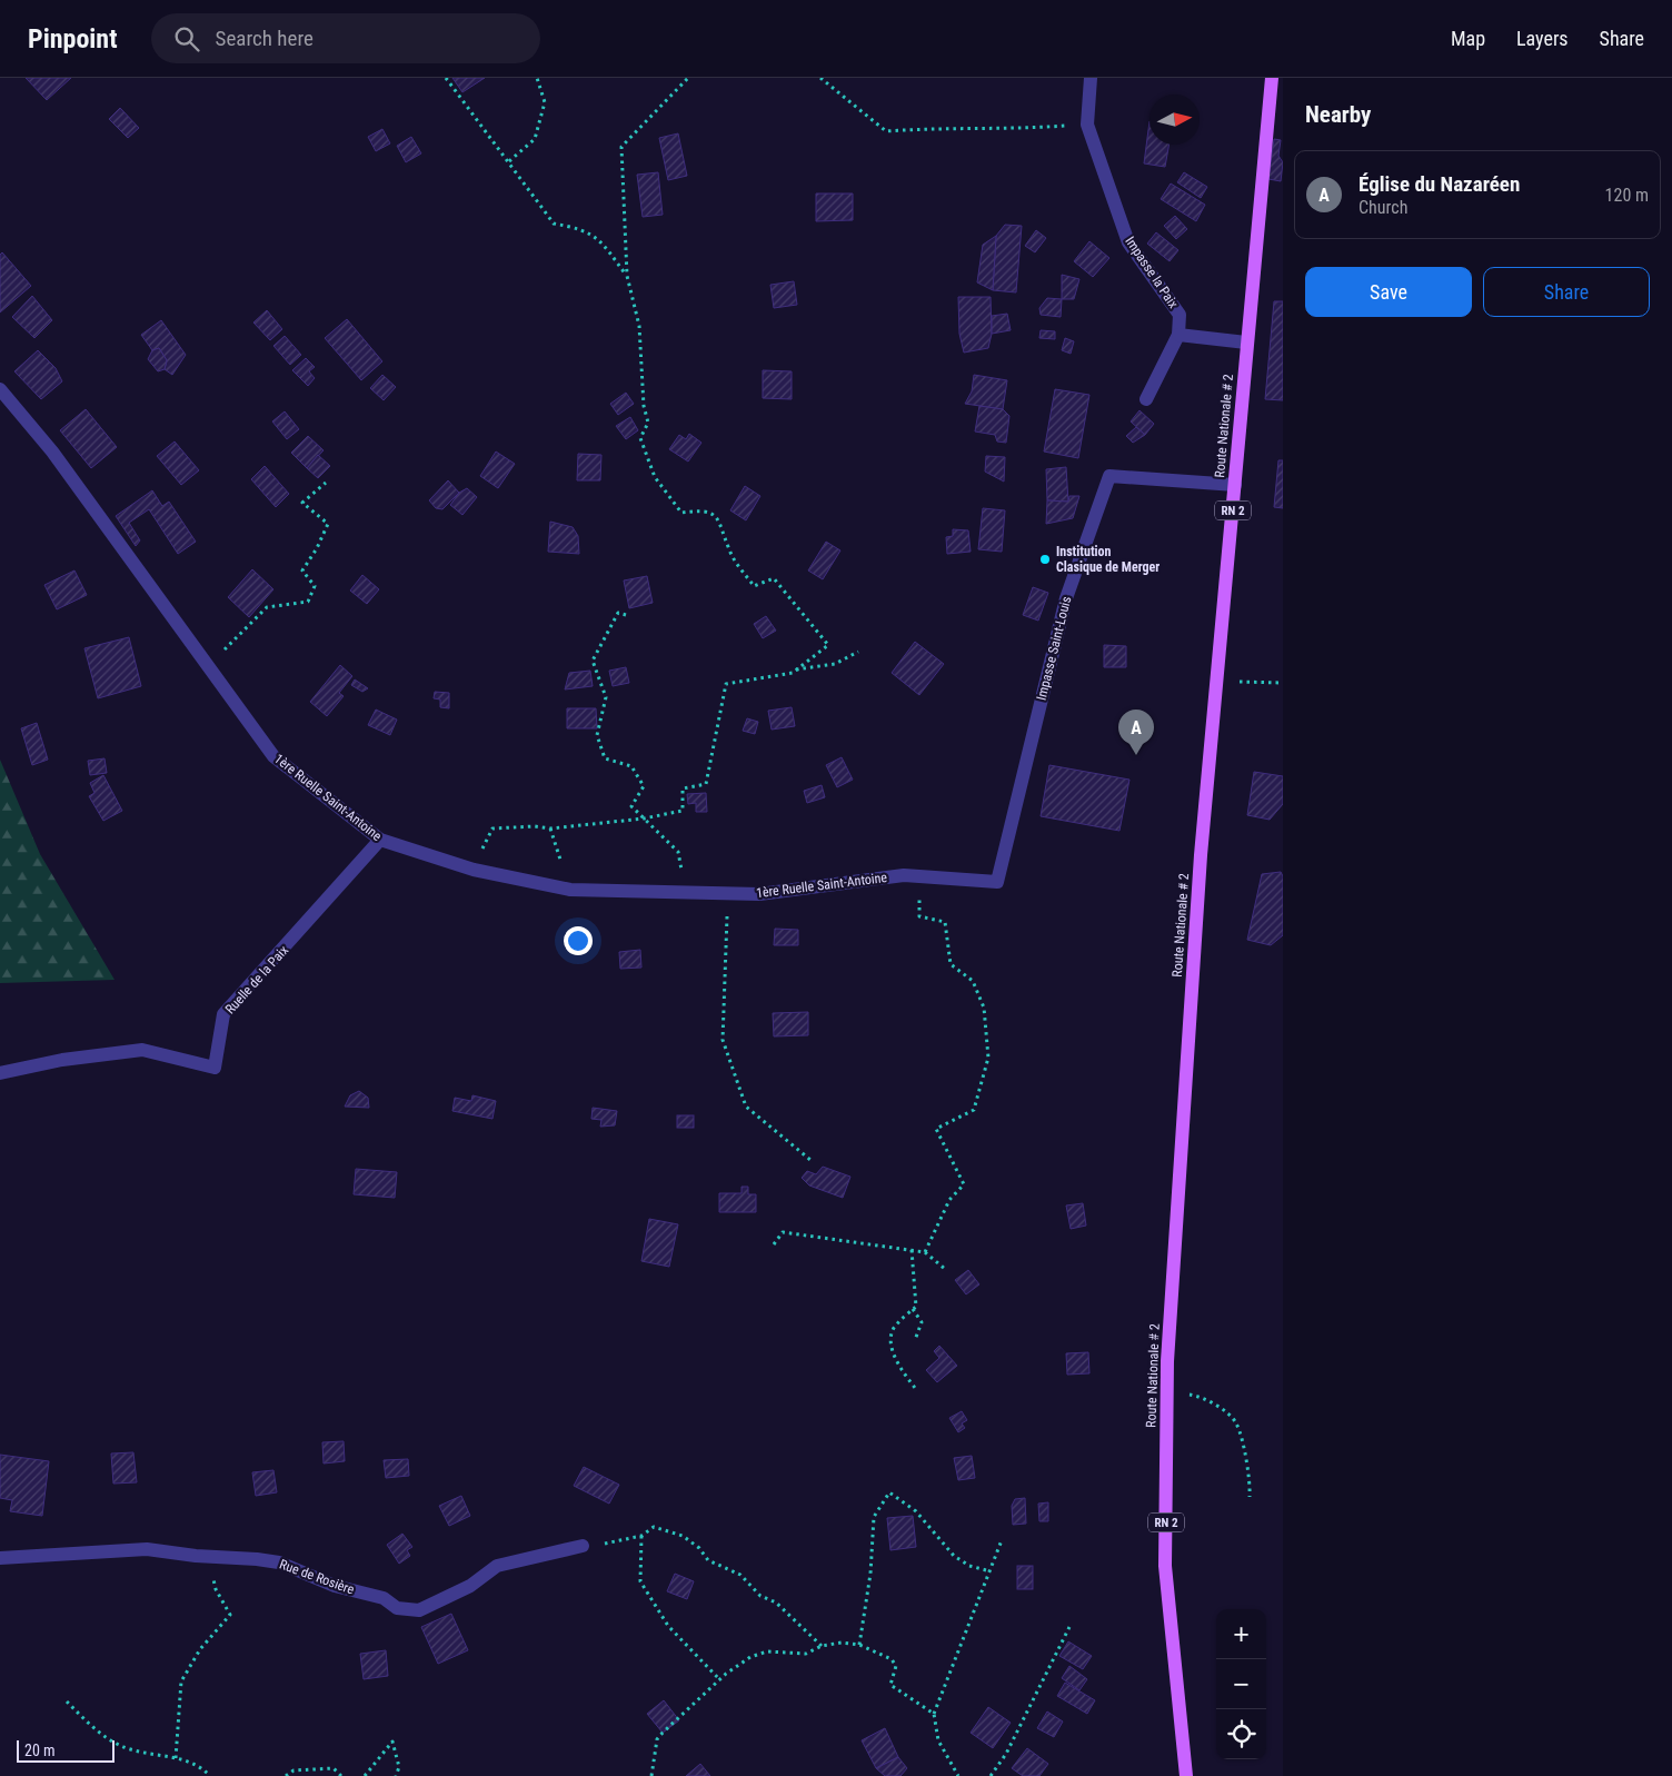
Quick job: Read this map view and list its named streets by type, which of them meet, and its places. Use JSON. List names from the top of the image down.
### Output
{
  "streets": {
    "main road": ["Route Nationale # 2", "RN 2"],
    "street": [
      "Impasse la Paix",
      "Impasse Saint-Louis",
      "1ère Ruelle Saint-Antoine",
      "Ruelle de la Paix",
      "Rue de Rosière"
    ]
  },
  "crossings": [
    ["Route Nationale # 2", "Impasse Saint-Louis"],
    ["Impasse Saint-Louis", "1ère Ruelle Saint-Antoine"],
    ["1ère Ruelle Saint-Antoine", "Ruelle de la Paix"]
  ],
  "places": ["Institution Clasique de Merger"],
  "scale_bar": "20 m",
  "north": "right",
  "page": {
    "header": "Pinpoint",
    "search": "Search here",
    "nav": ["Map", "Layers", "Share"],
    "heading": "Nearby",
    "list": [
      {
        "mark": "A",
        "name": "Église du Nazaréen",
        "note": "Church",
        "value": "120 m"
      }
    ],
    "buttons": ["Save", "Share"],
    "pins": "A",
    "map_buttons": ["+", "−"],
    "scale": "20 m"
  }
}
